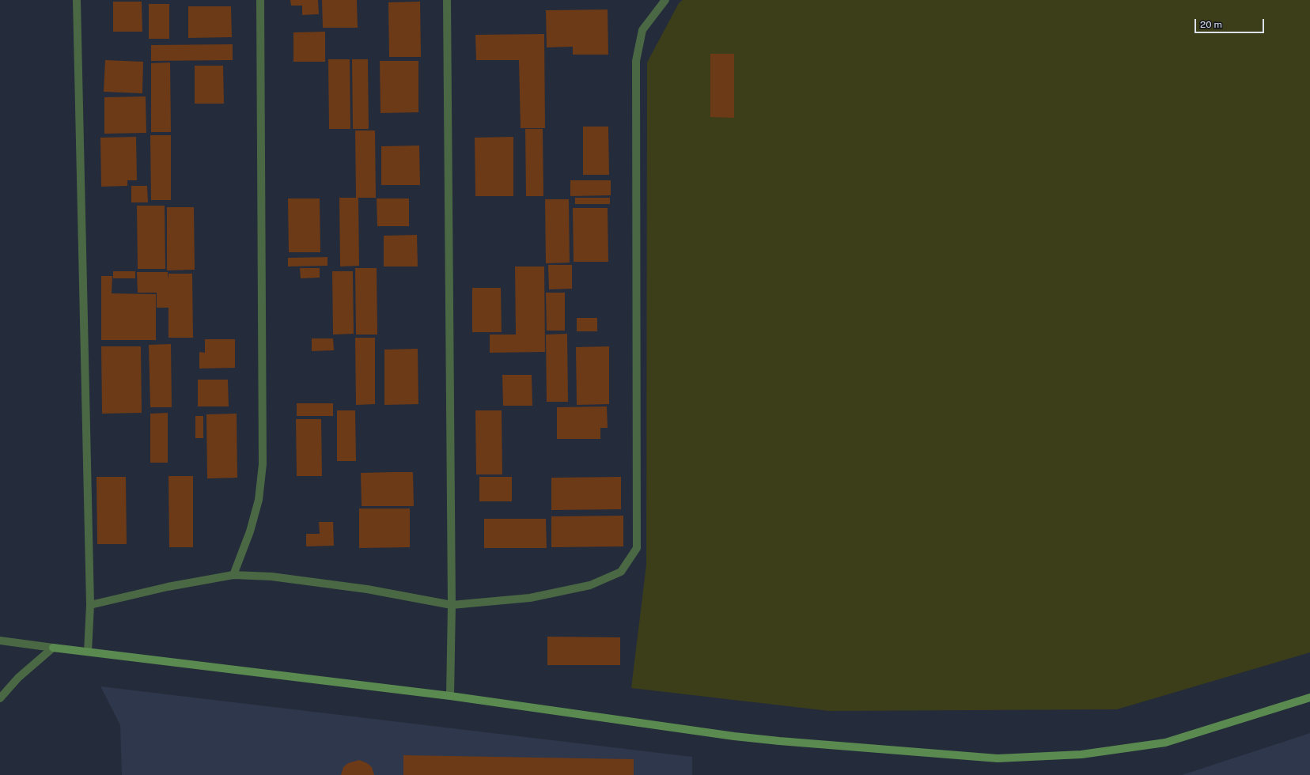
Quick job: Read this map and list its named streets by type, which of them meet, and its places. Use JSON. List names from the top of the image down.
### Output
{
  "scale_bar": "20 m"
}
